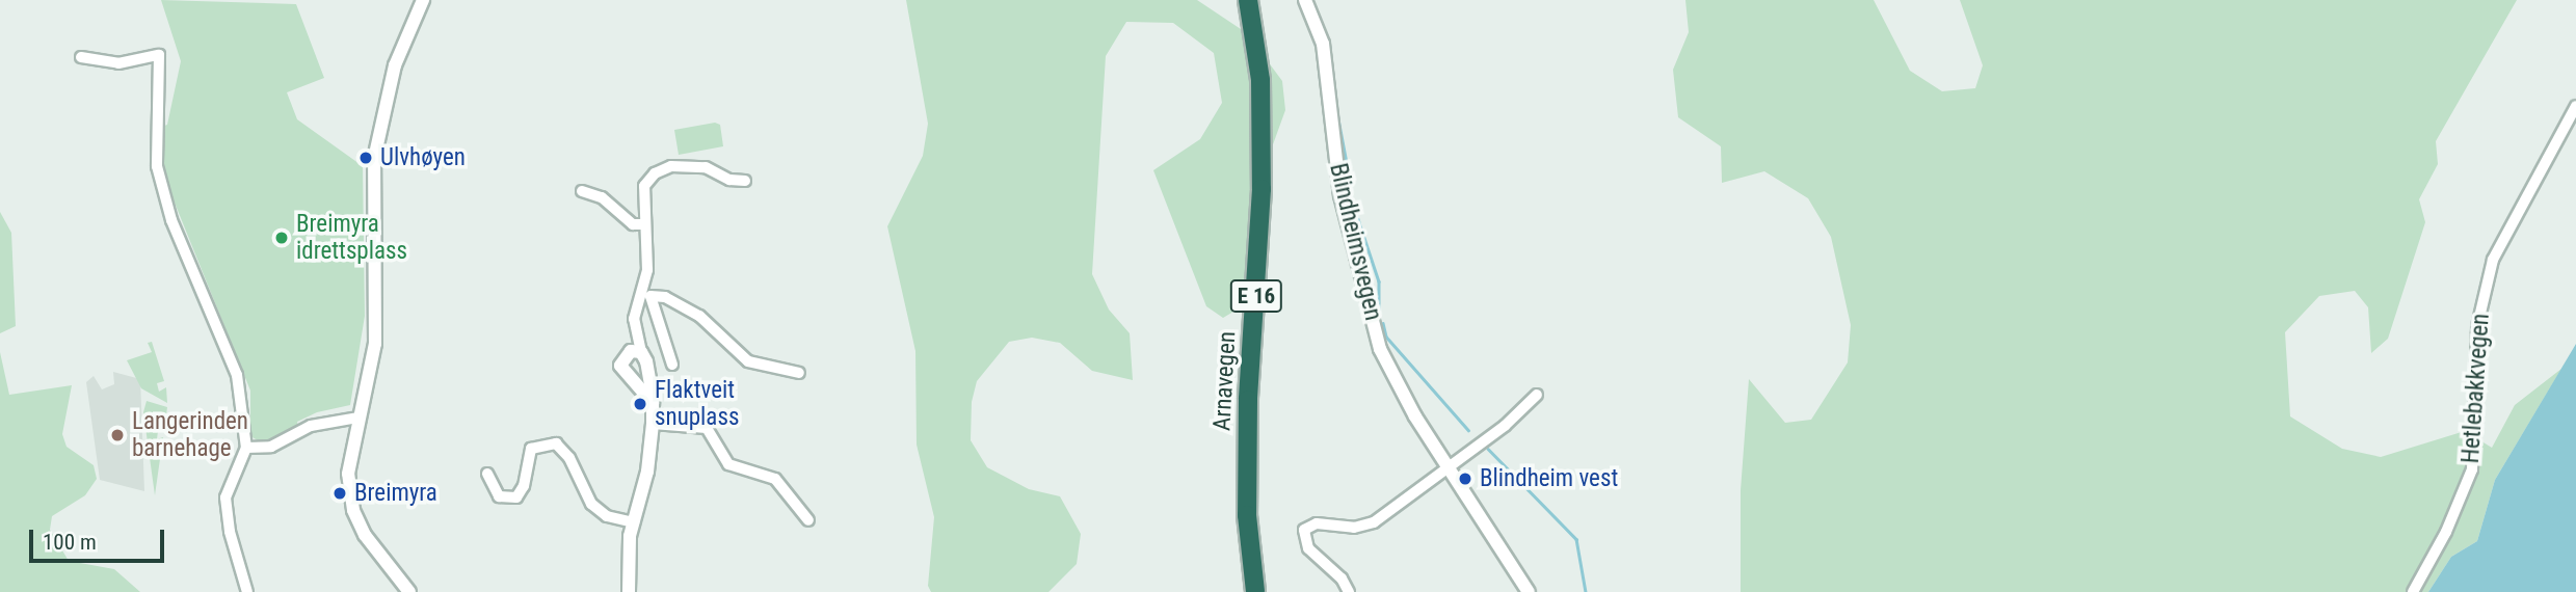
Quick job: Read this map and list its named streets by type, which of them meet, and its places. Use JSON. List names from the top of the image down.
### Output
{
  "streets": {
    "highway": ["E 16", "Arnavegen"],
    "main road": ["Blindheimsvegen"],
    "street": ["Hetlebakkvegen"]
  },
  "places": [
    "Ulvhøyen",
    "Breimyra idrettsplass",
    "Flaktveit snuplass",
    "Langerinden barnehage",
    "Blindheim vest",
    "Breimyra"
  ],
  "scale_bar": "100 m"
}
